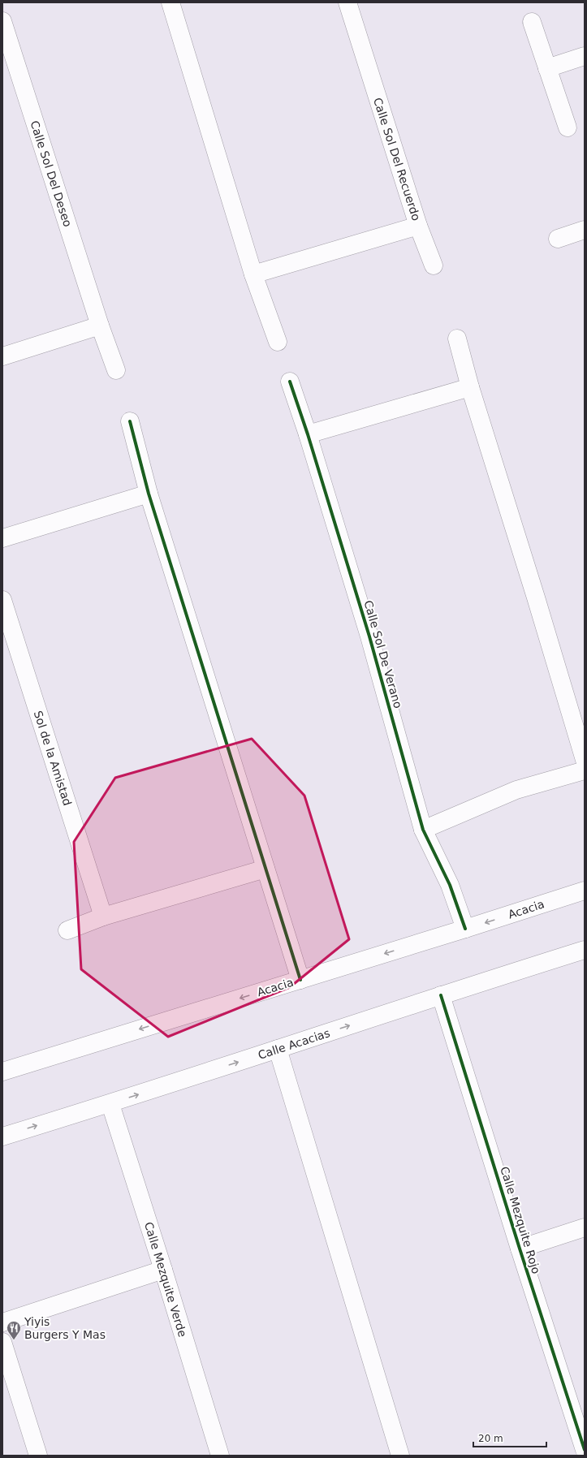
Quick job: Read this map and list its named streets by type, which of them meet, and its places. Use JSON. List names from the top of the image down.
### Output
{
  "streets": {
    "street": [
      "Calle Sol Del Recuerdo",
      "Calle Sol Del Deseo",
      "Calle Sol De Verano",
      "Sol de la Amistad",
      "Acacia",
      "Calle Acacias",
      "Calle Mezquite Rojo",
      "Calle Mezquite Verde"
    ]
  },
  "crossings": [
    ["Calle Sol De Verano", "Acacia"],
    ["Calle Acacias", "Calle Mezquite Rojo"],
    ["Calle Acacias", "Calle Mezquite Verde"]
  ],
  "one_way": ["Calle Acacias"],
  "places": {
    "restaurant": ["Yiyis Burgers Y Mas"]
  },
  "scale_bar": "20 m"
}
